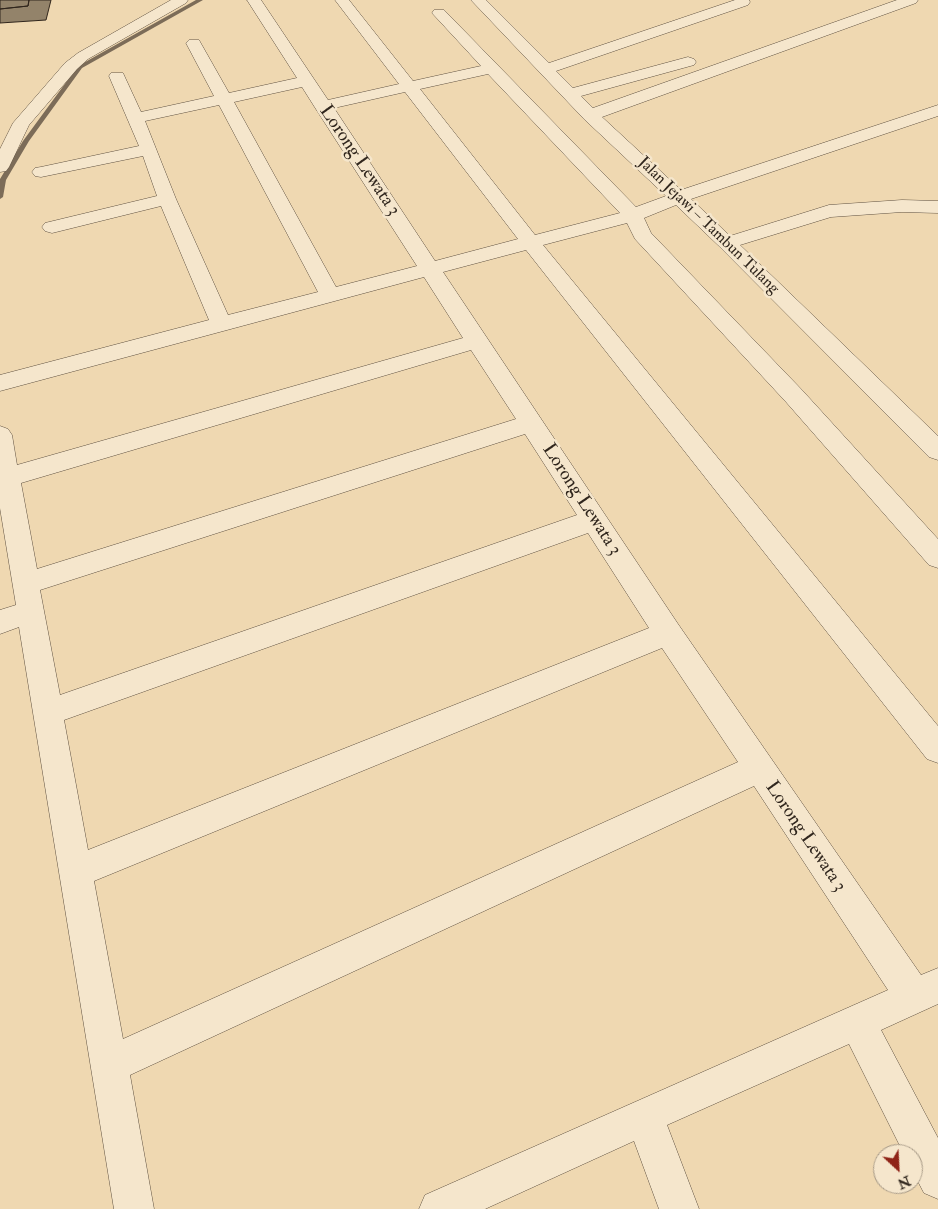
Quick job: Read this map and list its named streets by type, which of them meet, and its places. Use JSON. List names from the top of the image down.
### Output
{
  "streets": {
    "street": ["Lorong Lewata 3", "Jalan Jejawi – Tambun Tulang"]
  },
  "north": "bottom right"
}
